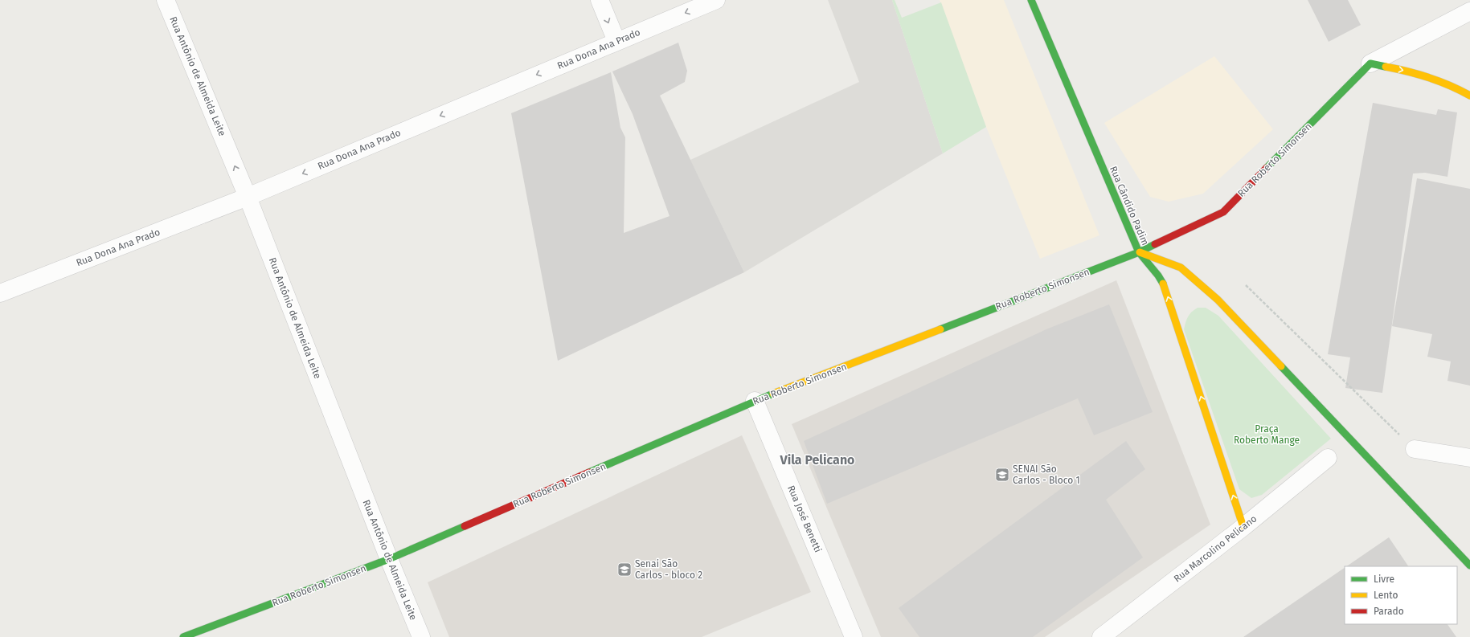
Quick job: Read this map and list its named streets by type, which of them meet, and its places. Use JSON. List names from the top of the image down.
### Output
{
  "streets": {
    "street": [
      "Rua Dona Ana Prado",
      "Rua Antônio de Almeida Leite",
      "Rua Roberto Simonsen",
      "Rua Cândido Padim",
      "Rua José Benetti",
      "Rua Marcolino Pelicano"
    ]
  },
  "crossings": [
    ["Rua Dona Ana Prado", "Rua Antônio de Almeida Leite"],
    ["Rua Antônio de Almeida Leite", "Rua Roberto Simonsen"],
    ["Rua Roberto Simonsen", "Rua Cândido Padim"],
    ["Rua Roberto Simonsen", "Rua José Benetti"],
    ["Rua Cândido Padim", "Rua Marcolino Pelicano"]
  ],
  "one_way": ["Rua Dona Ana Prado", "Rua Cândido Padim"],
  "districts": ["Vila Pelicano"],
  "parks": ["Praça Roberto Mange"],
  "places": {
    "school or university": ["SENAI São Carlos - Bloco 1", "Senai São Carlos - bloco 2"]
  },
  "legend": ["Livre", "Lento", "Parado"]
}
